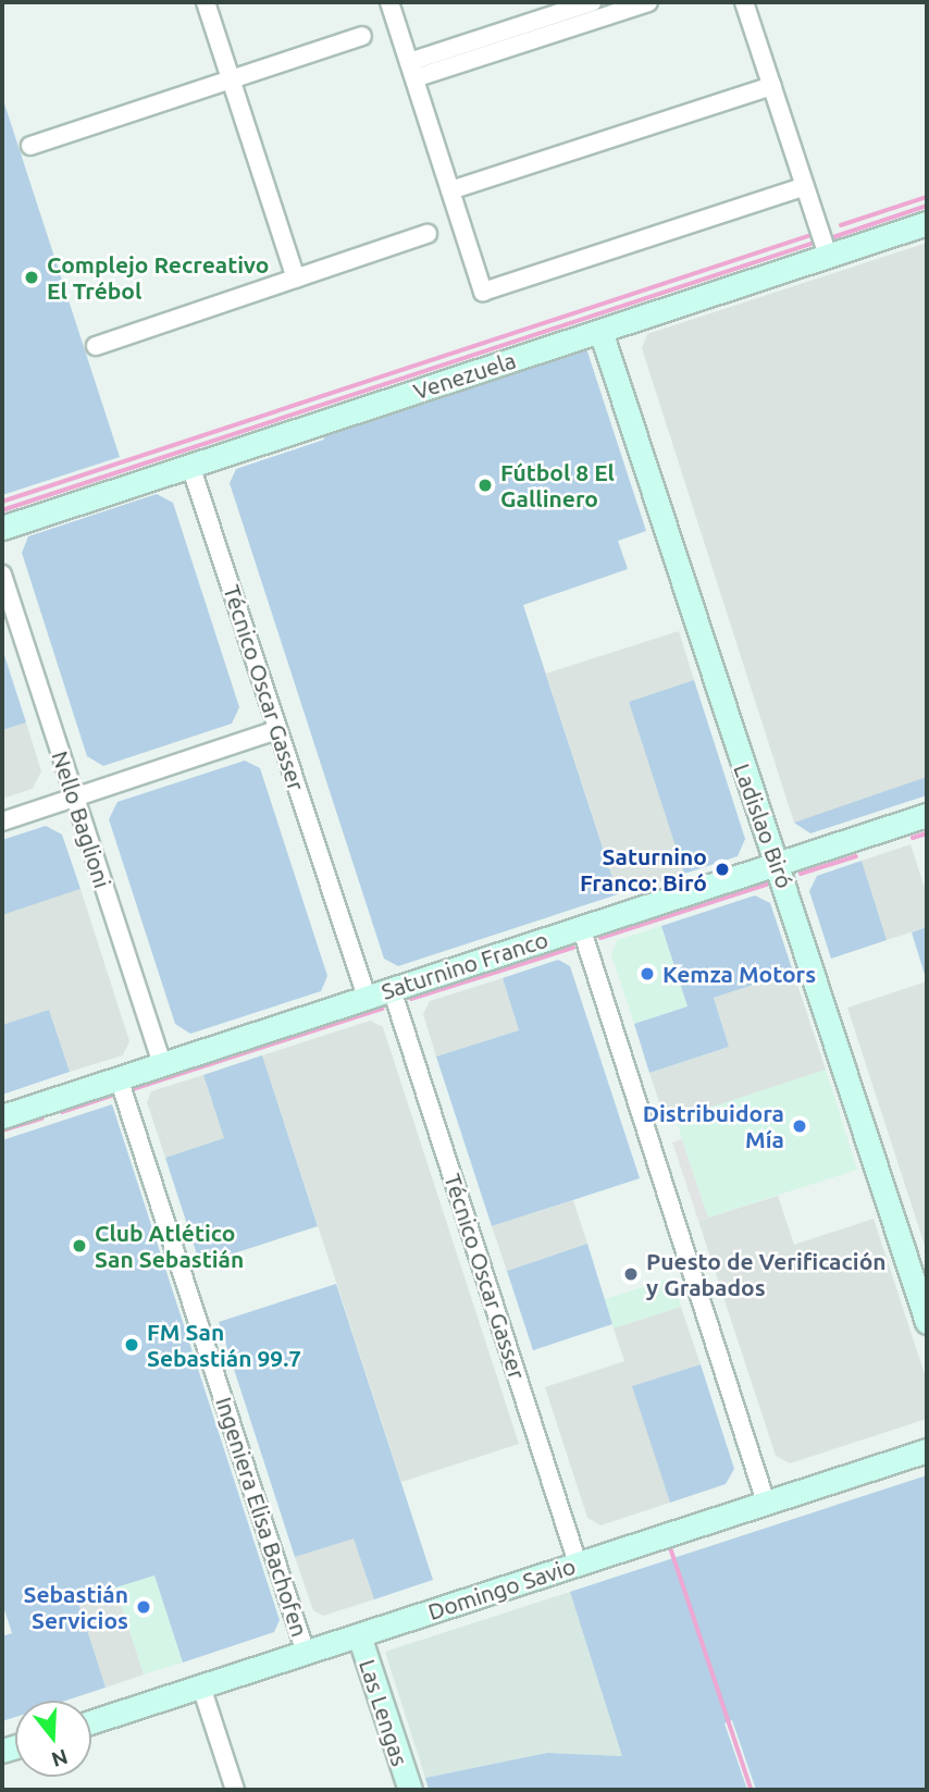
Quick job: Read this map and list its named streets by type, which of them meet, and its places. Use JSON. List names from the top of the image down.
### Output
{
  "streets": {
    "street": [
      "Venezuela",
      "Técnico Oscar Gasser",
      "Nello Baglioni",
      "Ladislao Biró",
      "Saturnino Franco",
      "Ingeniera Elisa Bachofen",
      "Domingo Savio",
      "Las Lengas"
    ]
  },
  "crossings": [
    ["Venezuela", "Técnico Oscar Gasser"],
    ["Venezuela", "Ladislao Biró"],
    ["Técnico Oscar Gasser", "Saturnino Franco"],
    ["Técnico Oscar Gasser", "Domingo Savio"],
    ["Nello Baglioni", "Saturnino Franco"],
    ["Ladislao Biró", "Saturnino Franco"],
    ["Saturnino Franco", "Ingeniera Elisa Bachofen"],
    ["Ingeniera Elisa Bachofen", "Domingo Savio"],
    ["Domingo Savio", "Las Lengas"]
  ],
  "places": [
    "Complejo Recreativo El Trébol",
    "Fútbol 8 El Gallinero",
    "Saturnino Franco: Biró",
    "Kemza Motors",
    "Distribuidora Mía",
    "Club Atlético San Sebastián",
    "Puesto de Verificación y Grabados",
    "FM San Sebastián 99.7",
    "Sebastián Servicios"
  ],
  "north": "bottom"
}
